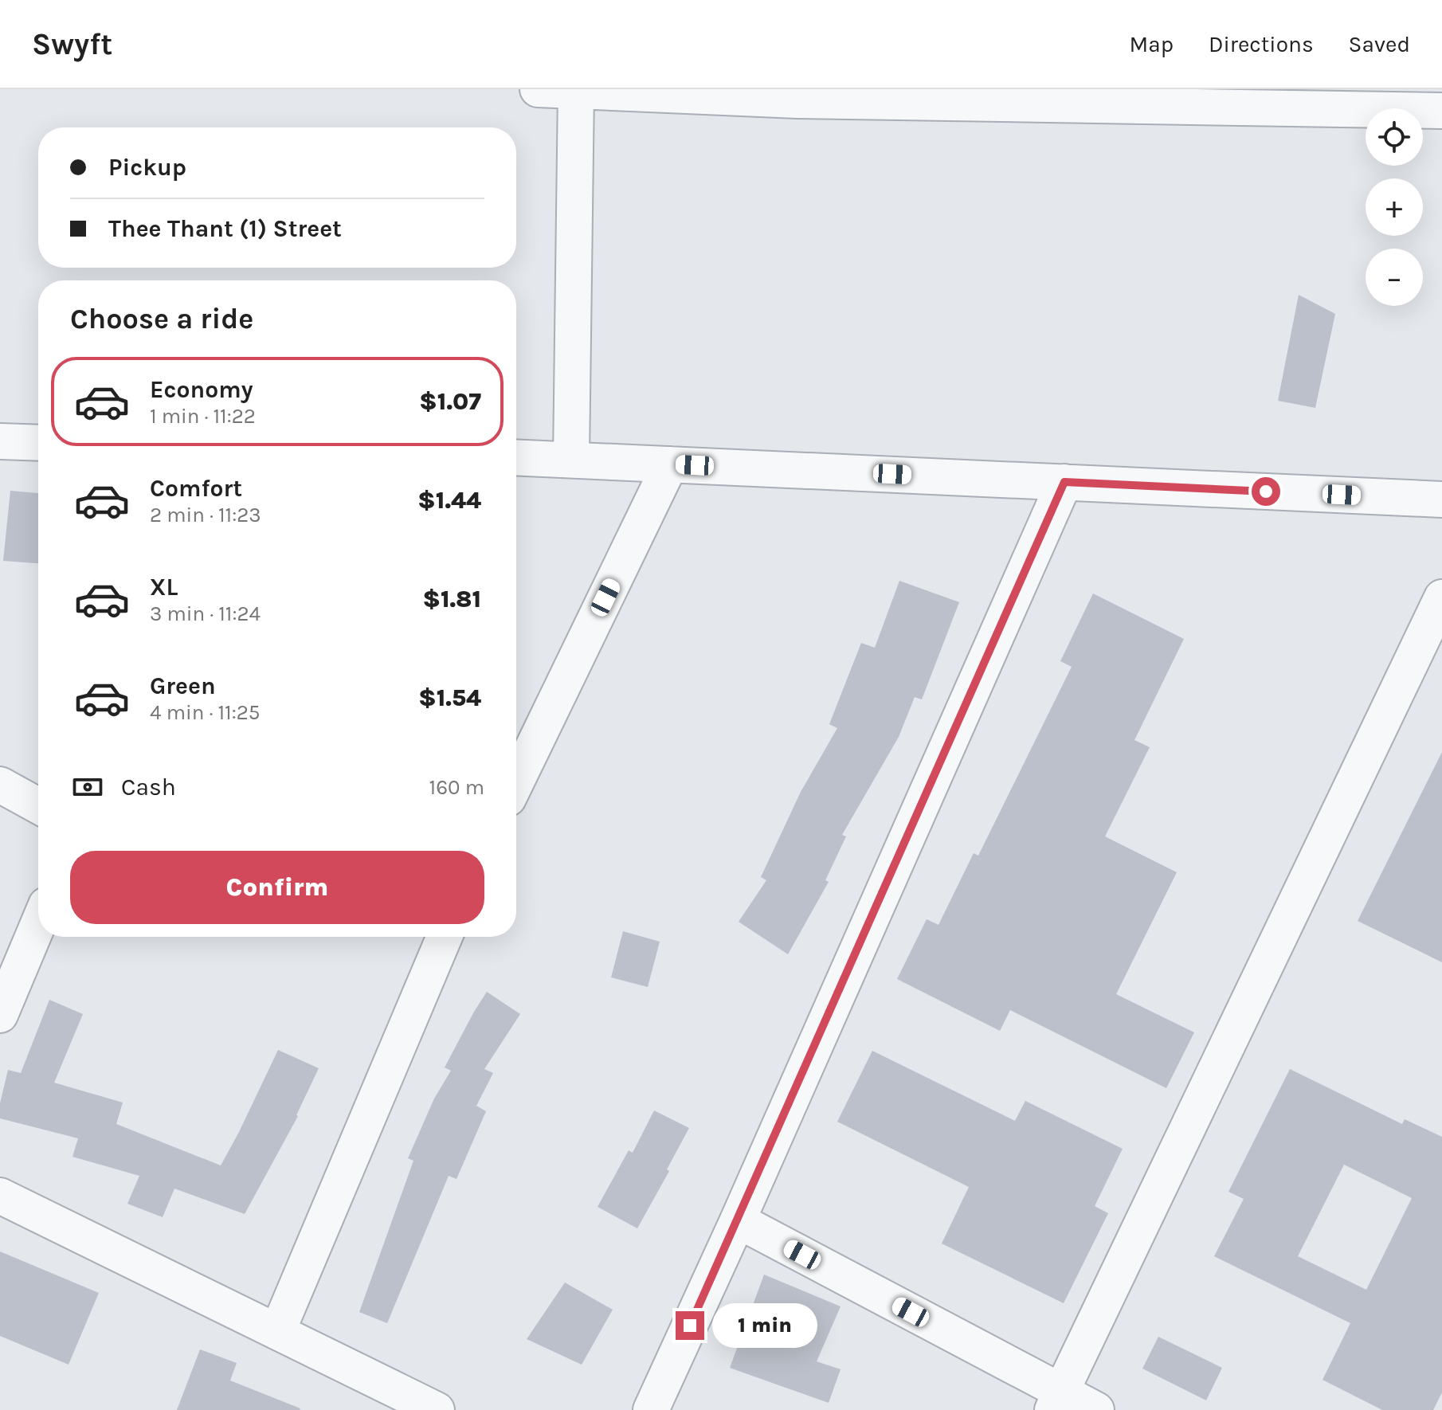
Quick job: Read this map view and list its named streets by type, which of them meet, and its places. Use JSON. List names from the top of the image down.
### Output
{
  "page": {
    "header": "Swyft",
    "nav": ["Map", "Directions", "Saved"],
    "map_buttons": ["+", "−"],
    "banner": ["Pickup", "Thee Thant (1) Street"],
    "heading": "Choose a ride",
    "list": [
      {
        "name": "Economy",
        "note": "1 min · 11:22",
        "value": "$1.07"
      },
      {
        "name": "Comfort",
        "note": "2 min · 11:23",
        "value": "$1.44"
      },
      {
        "name": "XL",
        "note": "3 min · 11:24",
        "value": "$1.81"
      },
      {
        "name": "Green",
        "note": "4 min · 11:25",
        "value": "$1.54"
      }
    ],
    "pay": ["Cash", "160 m"],
    "buttons": "Confirm",
    "bubble": "1 min"
  }
}
